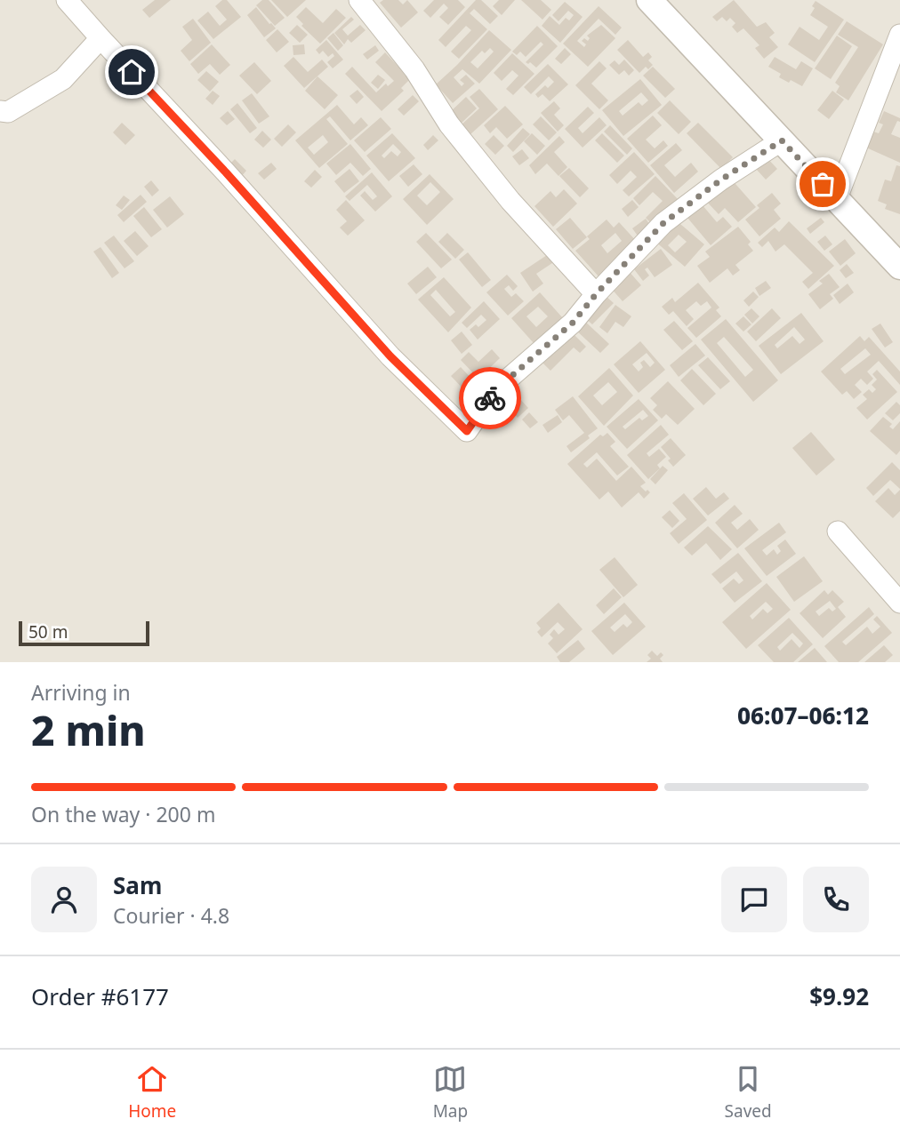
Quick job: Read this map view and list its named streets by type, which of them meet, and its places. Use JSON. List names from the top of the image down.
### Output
{
  "scale_bar": "50 m",
  "page": {
    "scale": "50 m",
    "heading": ["2 min", "Arriving in", "06:07–06:12"],
    "panel": [
      "Sam",
      "Courier · 4.8",
      "Order #6177",
      "$9.92"
    ],
    "bar": "On the way · 200 m",
    "tabs": ["Home", "Map", "Saved"]
  }
}
